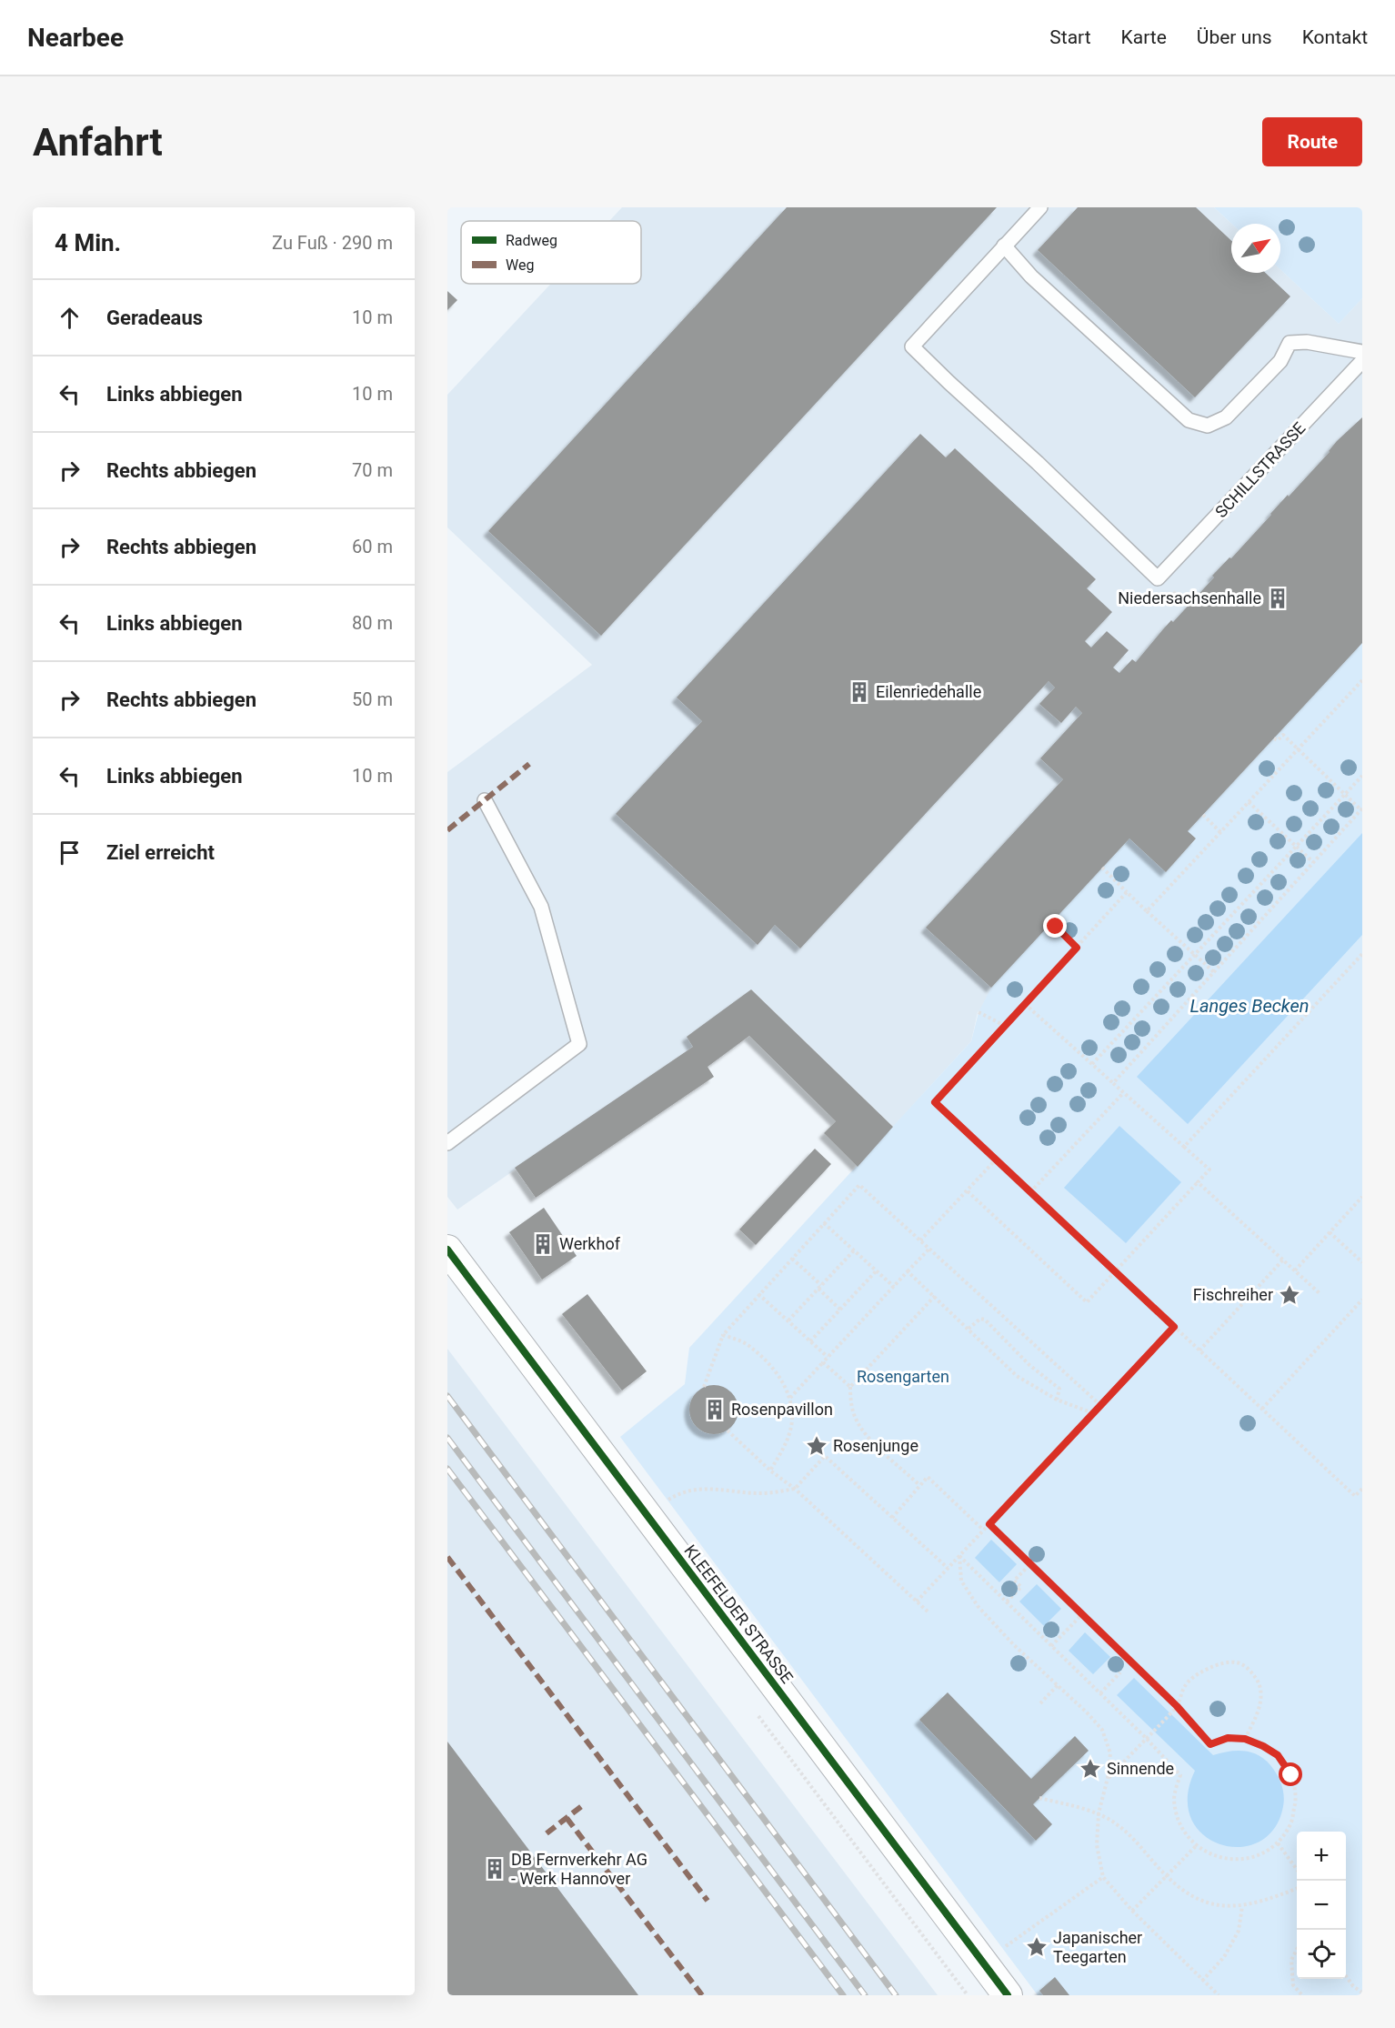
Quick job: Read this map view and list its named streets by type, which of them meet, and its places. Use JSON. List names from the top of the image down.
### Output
{
  "streets": {
    "street": ["KLEEFELDER STRASSE"],
    "lane": ["SCHILLSTRASSE"]
  },
  "water": ["Langes Becken"],
  "parks": ["Rosengarten"],
  "places": {
    "building": [
      "Niedersachsenhalle",
      "Eilenriedehalle",
      "Werkhof",
      "Rosenpavillon",
      "DB Fernverkehr AG - Werk Hannover"
    ],
    "place": [
      "Fischreiher",
      "Rosenjunge",
      "Sinnende",
      "Japanischer Teegarten"
    ]
  },
  "legend": ["Radweg", "Weg"],
  "north": "top right",
  "page": {
    "header": "Nearbee",
    "nav": [
      "Start",
      "Karte",
      "Über uns",
      "Kontakt"
    ],
    "buttons": "Route",
    "title": "Anfahrt",
    "heading": ["4 Min.", "Zu Fuß · 290 m"],
    "list": [
      ["Geradeaus", "10 m"],
      ["Links abbiegen", "10 m"],
      ["Rechts abbiegen", "70 m"],
      ["Rechts abbiegen", "60 m"],
      ["Links abbiegen", "80 m"],
      ["Rechts abbiegen", "50 m"],
      ["Links abbiegen", "10 m"],
      "Ziel erreicht"
    ],
    "map_buttons": ["+", "−"]
  }
}
